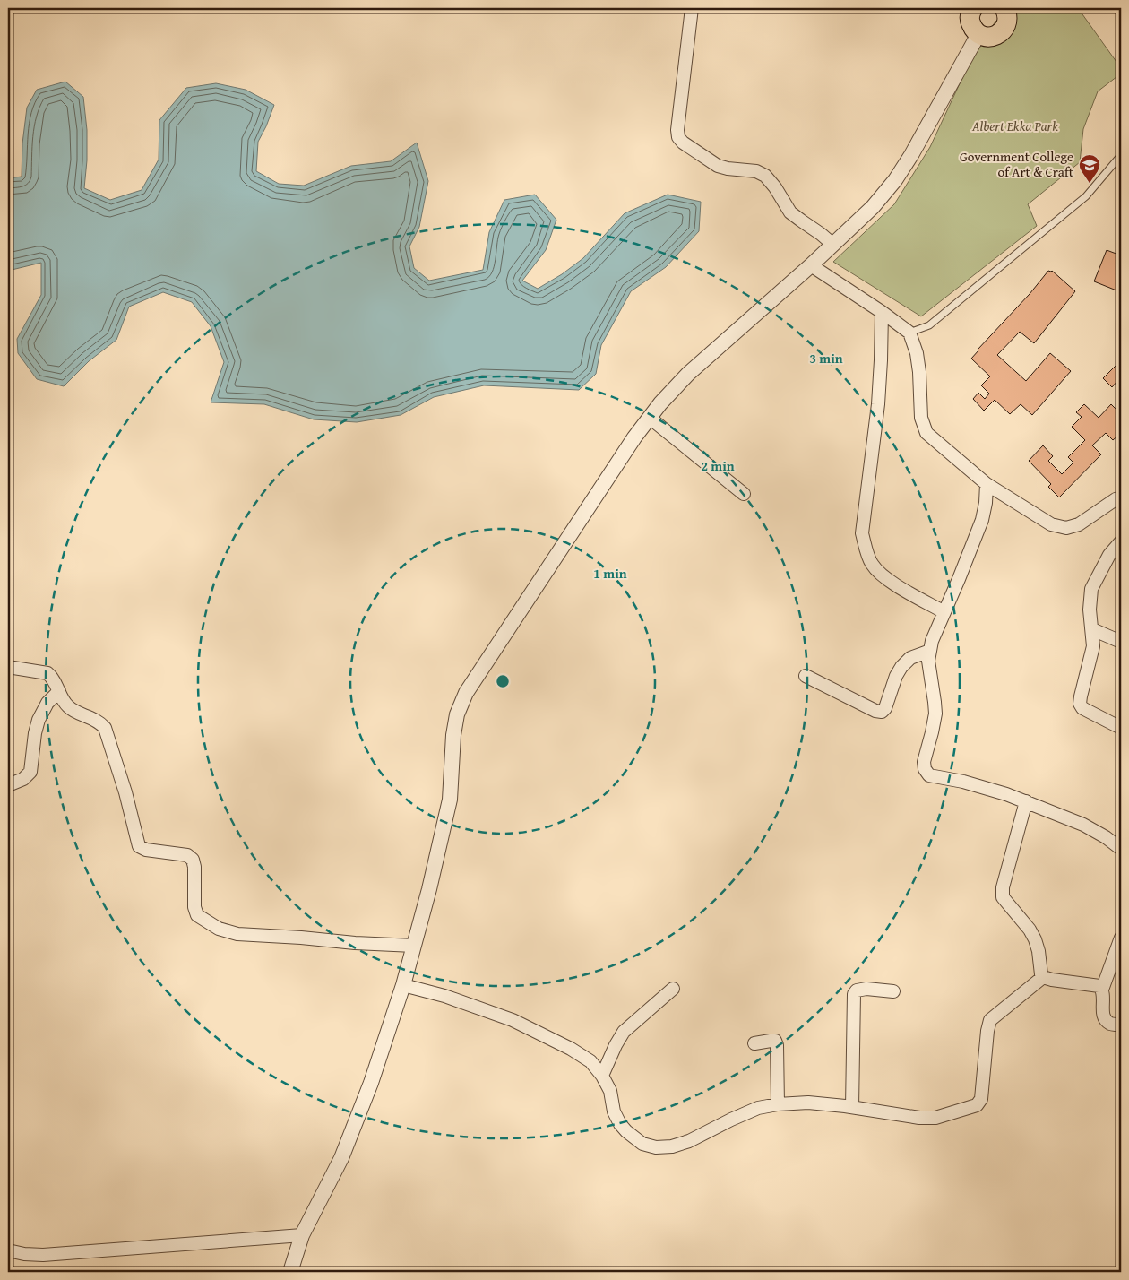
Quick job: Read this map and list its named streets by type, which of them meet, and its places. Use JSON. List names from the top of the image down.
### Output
{
  "parks": ["Albert Ekka Park"],
  "places": {
    "school or university": ["Government College of Art & Craft"]
  },
  "rings": ["3 min", "2 min", "1 min"]
}
